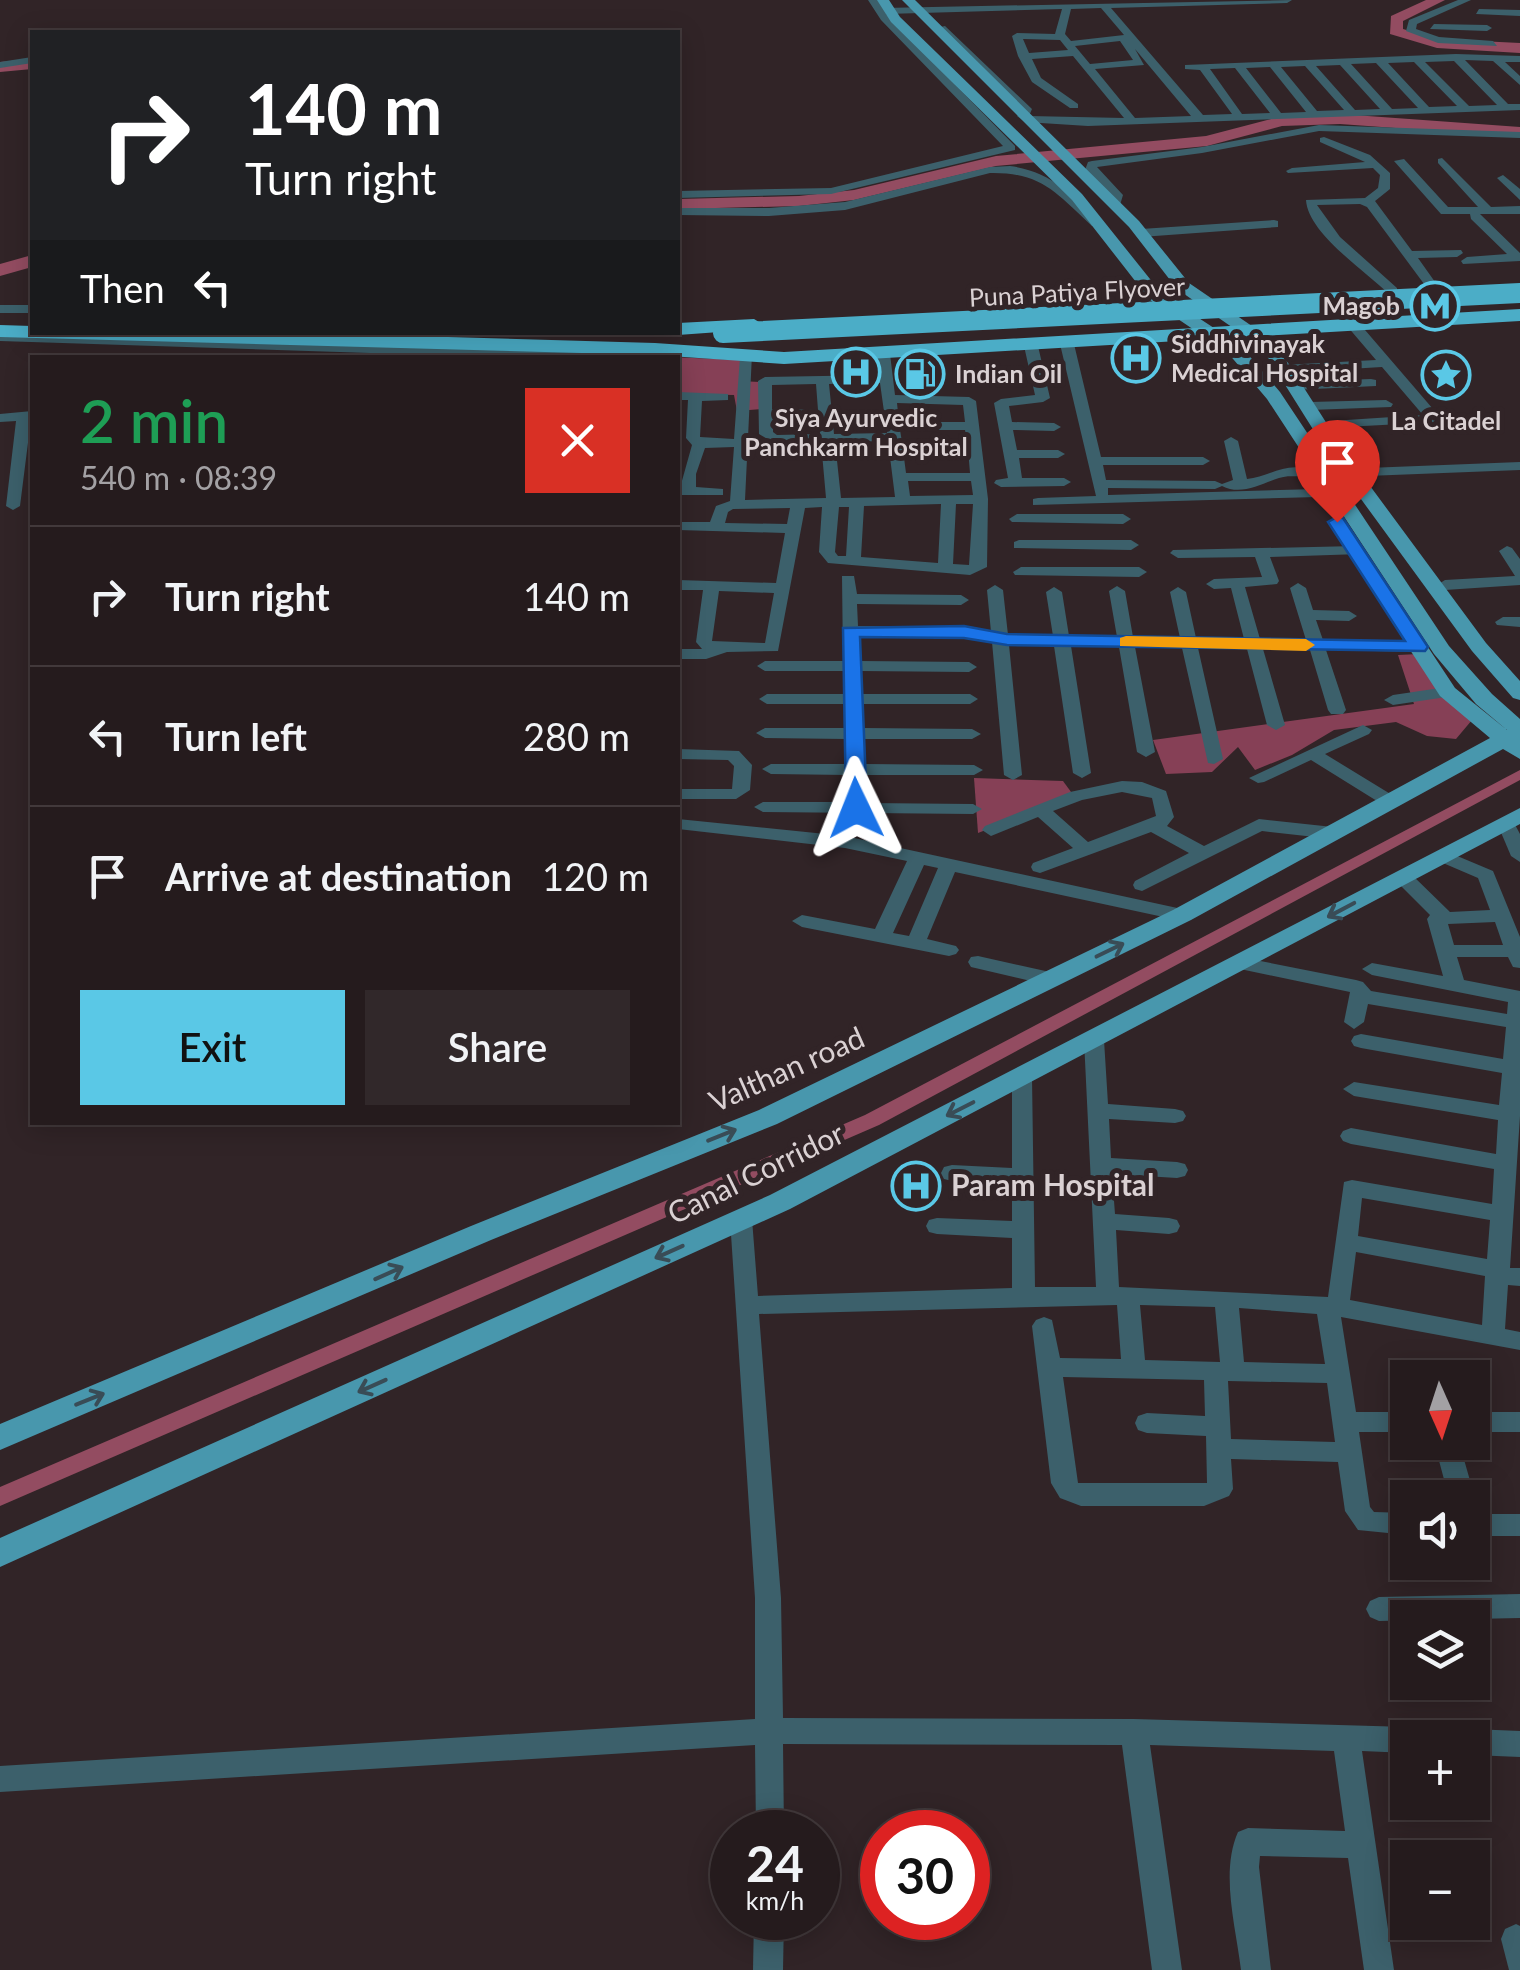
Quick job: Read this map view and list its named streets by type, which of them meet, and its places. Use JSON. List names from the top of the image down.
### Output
{
  "streets": {
    "highway": ["Puna Patiya Flyover"],
    "main road": ["Valthan road", "Canal Corridor"]
  },
  "one_way": ["Valthan road", "Canal Corridor"],
  "places": {
    "metro station": ["Magob"],
    "hospital": ["Siddhivinayak Medical Hospital", "Siya Ayurvedic Panchkarm Hospital", "Param Hospital"],
    "fuel station": ["Indian Oil"],
    "place": ["La Citadel"]
  },
  "north": "bottom",
  "page": {
    "turn": ["140 m", "Turn right"],
    "then": "Then",
    "heading": ["2 min", "540 m · 08:39"],
    "list": [
      {
        "name": "Turn right",
        "value": "140 m"
      },
      {
        "name": "Turn left",
        "value": "280 m"
      },
      {
        "name": "Arrive at destination",
        "value": "120 m"
      }
    ],
    "buttons": ["Exit", "Share"],
    "map_buttons": ["+", "−"],
    "speed": "24 km/h",
    "limit": "30"
  }
}
